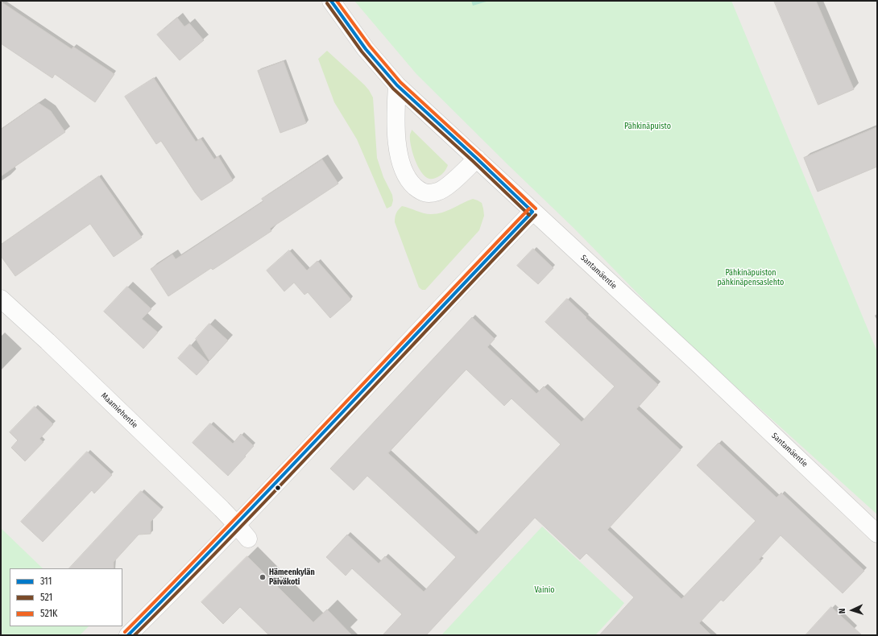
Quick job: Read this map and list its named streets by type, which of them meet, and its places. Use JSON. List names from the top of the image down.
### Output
{
  "streets": {
    "street": ["Santamäentie", "Maamiehentie"]
  },
  "parks": ["Pähkinäpuisto", "Pähkinäpuiston pähkinäpensaslehto", "Vainio"],
  "places": ["Hämeenkylän Päiväkoti"],
  "lines": ["transit line 311", "transit line 521K", "transit line 521"],
  "legend": ["311", "521", "521K"],
  "north": "left"
}
